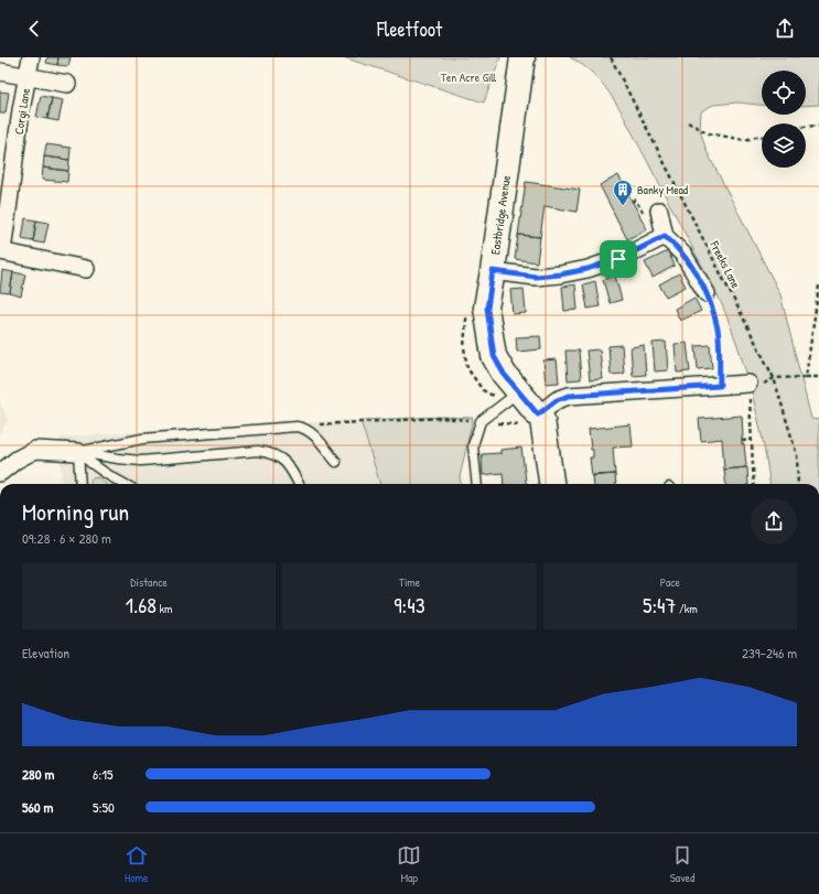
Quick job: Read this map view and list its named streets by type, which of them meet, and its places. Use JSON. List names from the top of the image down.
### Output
{
  "streets": {
    "street": ["Corgi Lane", "Eastbridge Avenue"],
    "path": ["Freeks Lane"]
  },
  "parks": ["Ten Acre Gill"],
  "places": {
    "building": ["Banky Mead"]
  },
  "page": {
    "header": "Fleetfoot",
    "heading": ["Morning run", "09:28 · 6 × 280 m"],
    "stats": [
      ["Distance", "1.68 km"],
      ["Time", "9:43"],
      ["Pace", "5:47 /km"]
    ],
    "chart": ["Elevation", "239–246 m"],
    "list": [
      {
        "name": "280 m",
        "note": "6:15"
      },
      {
        "name": "560 m",
        "note": "5:50"
      }
    ],
    "tabs": ["Home", "Map", "Saved"]
  }
}
